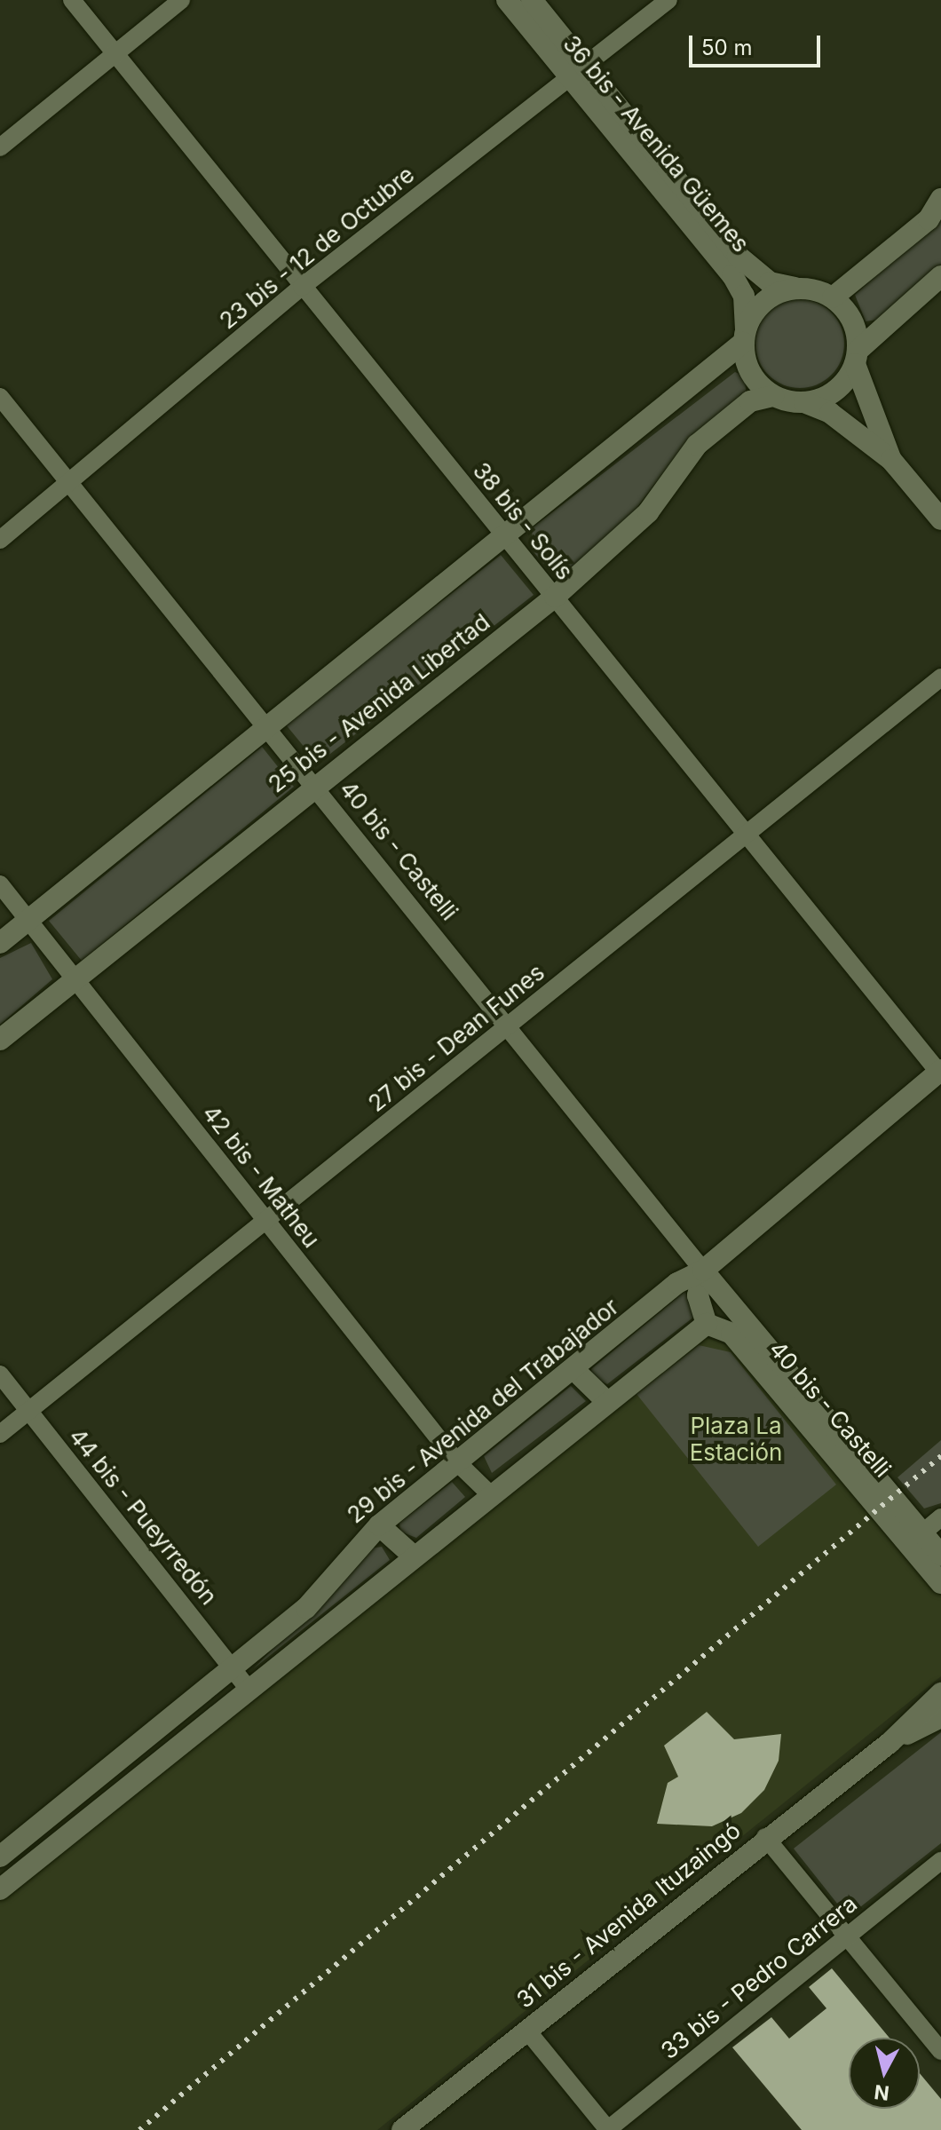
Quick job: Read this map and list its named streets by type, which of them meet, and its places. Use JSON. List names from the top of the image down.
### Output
{
  "streets": {
    "street": [
      "36 bis - Avenida Güemes",
      "23 bis - 12 de Octubre",
      "38 bis - Solís",
      "25 bis - Avenida Libertad",
      "40 bis - Castelli",
      "27 bis - Dean Funes",
      "42 bis - Matheu",
      "29 bis - Avenida del Trabajador",
      "44 bis - Pueyrredón",
      "31 bis - Avenida Ituzaingó",
      "33 bis - Pedro Carrera"
    ]
  },
  "crossings": [
    ["36 bis - Avenida Güemes", "23 bis - 12 de Octubre"],
    ["36 bis - Avenida Güemes", "25 bis - Avenida Libertad"],
    ["23 bis - 12 de Octubre", "38 bis - Solís"],
    ["23 bis - 12 de Octubre", "40 bis - Castelli"],
    ["38 bis - Solís", "25 bis - Avenida Libertad"],
    ["38 bis - Solís", "27 bis - Dean Funes"],
    ["38 bis - Solís", "29 bis - Avenida del Trabajador"],
    ["25 bis - Avenida Libertad", "40 bis - Castelli"],
    ["25 bis - Avenida Libertad", "42 bis - Matheu"],
    ["40 bis - Castelli", "27 bis - Dean Funes"],
    ["40 bis - Castelli", "29 bis - Avenida del Trabajador"],
    ["27 bis - Dean Funes", "42 bis - Matheu"],
    ["27 bis - Dean Funes", "44 bis - Pueyrredón"],
    ["42 bis - Matheu", "29 bis - Avenida del Trabajador"],
    ["29 bis - Avenida del Trabajador", "44 bis - Pueyrredón"]
  ],
  "parks": ["Plaza La Estación"],
  "scale_bar": "50 m",
  "north": "bottom"
}
